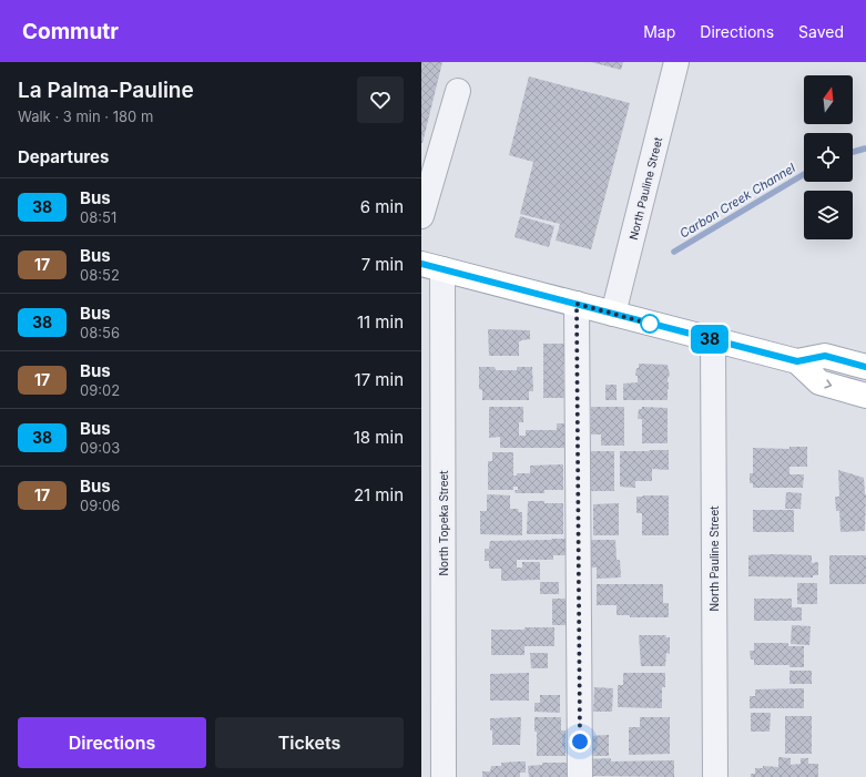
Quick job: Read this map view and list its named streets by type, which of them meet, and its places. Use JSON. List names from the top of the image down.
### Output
{
  "streets": {
    "street": ["North Pauline Street", "North Topeka Street"]
  },
  "water": ["Carbon Creek Channel"],
  "lines": ["bus line 38"],
  "north": "top",
  "page": {
    "header": "Commutr",
    "nav": ["Map", "Directions", "Saved"],
    "heading": [
      ["La Palma-Pauline", "Walk · 3 min · 180 m"],
      "Departures"
    ],
    "on_map": "38",
    "list": [
      {
        "mark": "38",
        "name": "Bus",
        "note": "08:51",
        "value": "6 min"
      },
      {
        "mark": "17",
        "name": "Bus",
        "note": "08:52",
        "value": "7 min"
      },
      {
        "mark": "38",
        "name": "Bus",
        "note": "08:56",
        "value": "11 min"
      },
      {
        "mark": "17",
        "name": "Bus",
        "note": "09:02",
        "value": "17 min"
      },
      {
        "mark": "38",
        "name": "Bus",
        "note": "09:03",
        "value": "18 min"
      },
      {
        "mark": "17",
        "name": "Bus",
        "note": "09:06",
        "value": "21 min"
      }
    ],
    "buttons": ["Directions", "Tickets"]
  }
}
